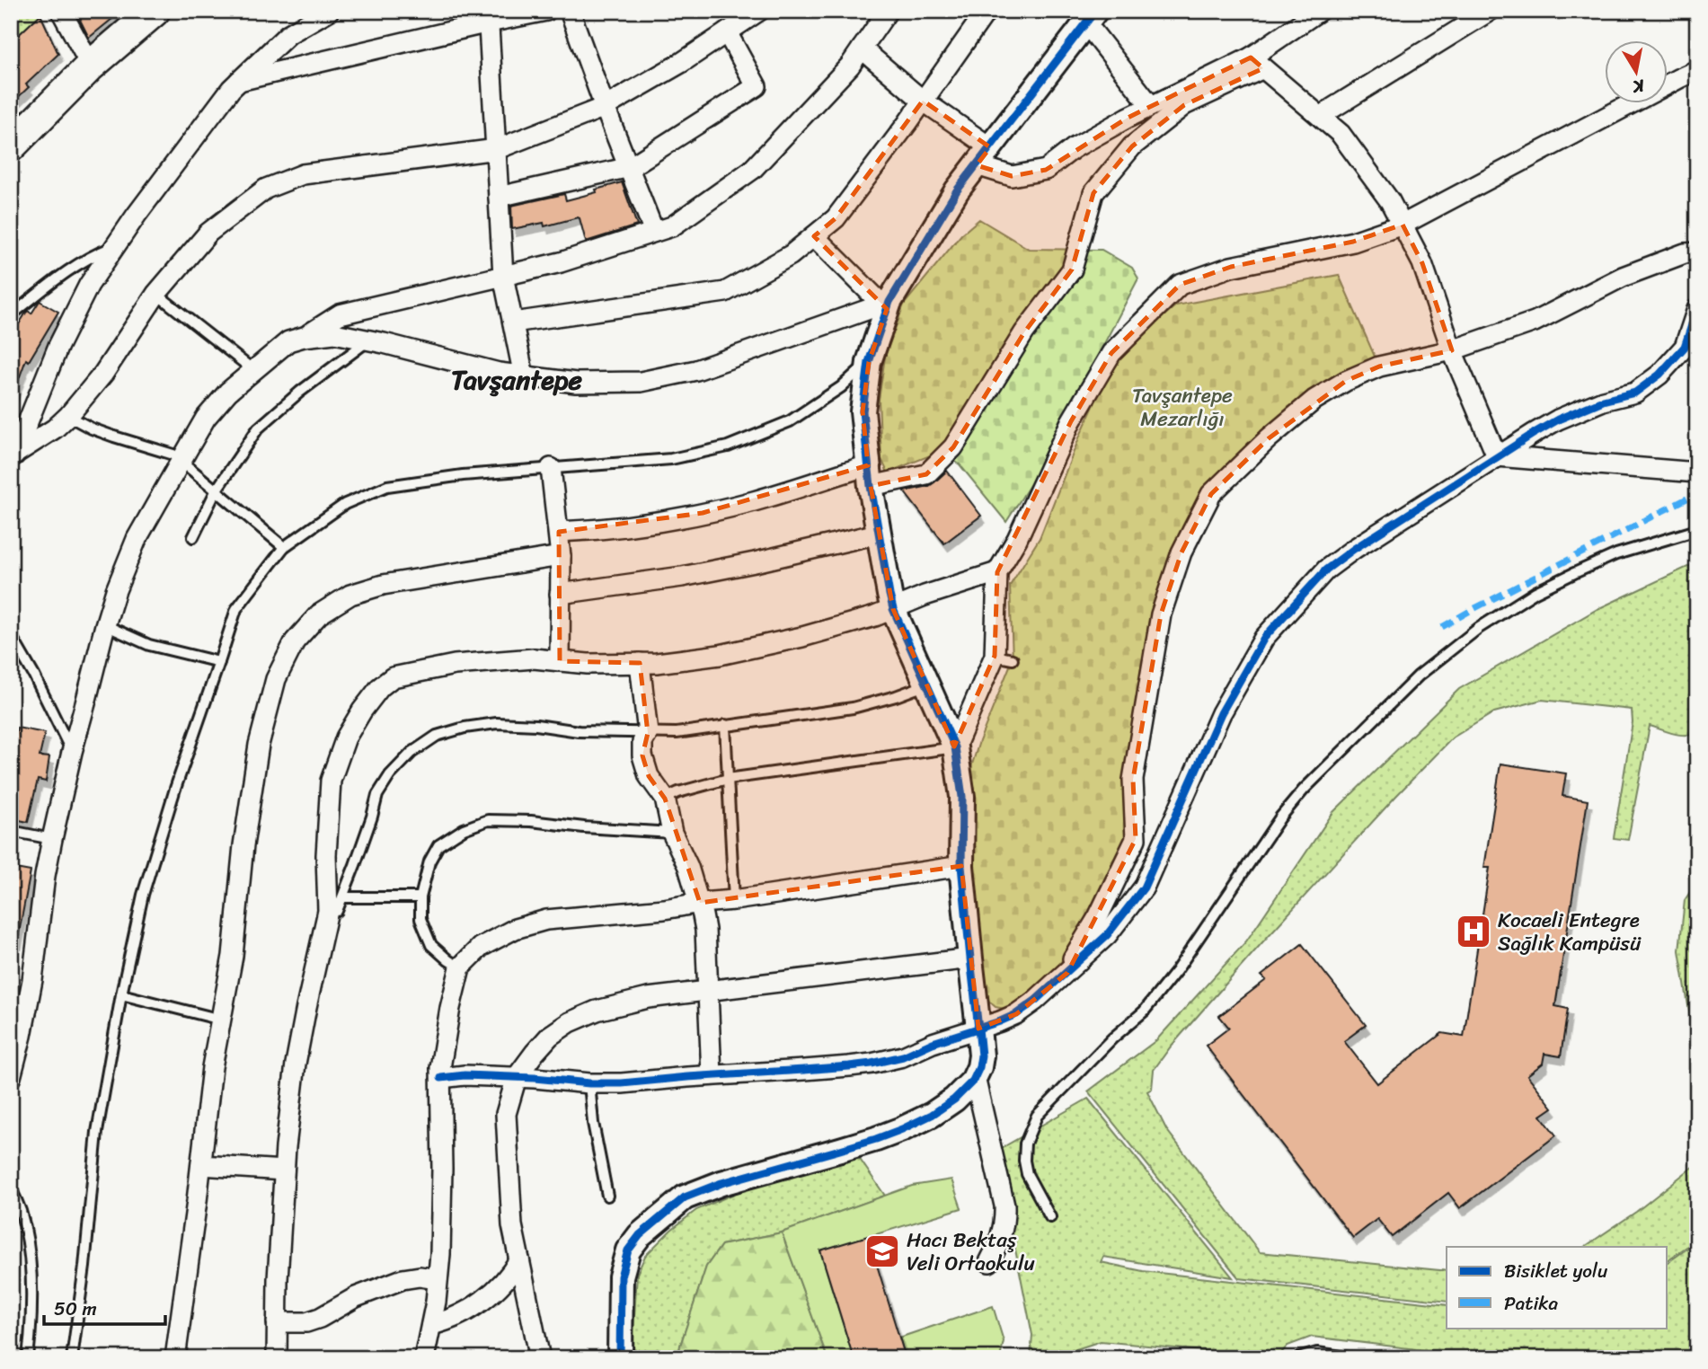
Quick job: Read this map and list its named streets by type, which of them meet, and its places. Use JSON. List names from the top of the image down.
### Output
{
  "districts": ["Tavşantepe"],
  "parks": ["Tavşantepe Mezarlığı"],
  "places": {
    "hospital": ["Kocaeli Entegre Sağlık Kampüsü"],
    "school or university": ["Hacı Bektaş Veli Ortaokulu"]
  },
  "legend": ["Bisiklet yolu", "Patika"],
  "scale_bar": "50 m",
  "north": "bottom"
}
